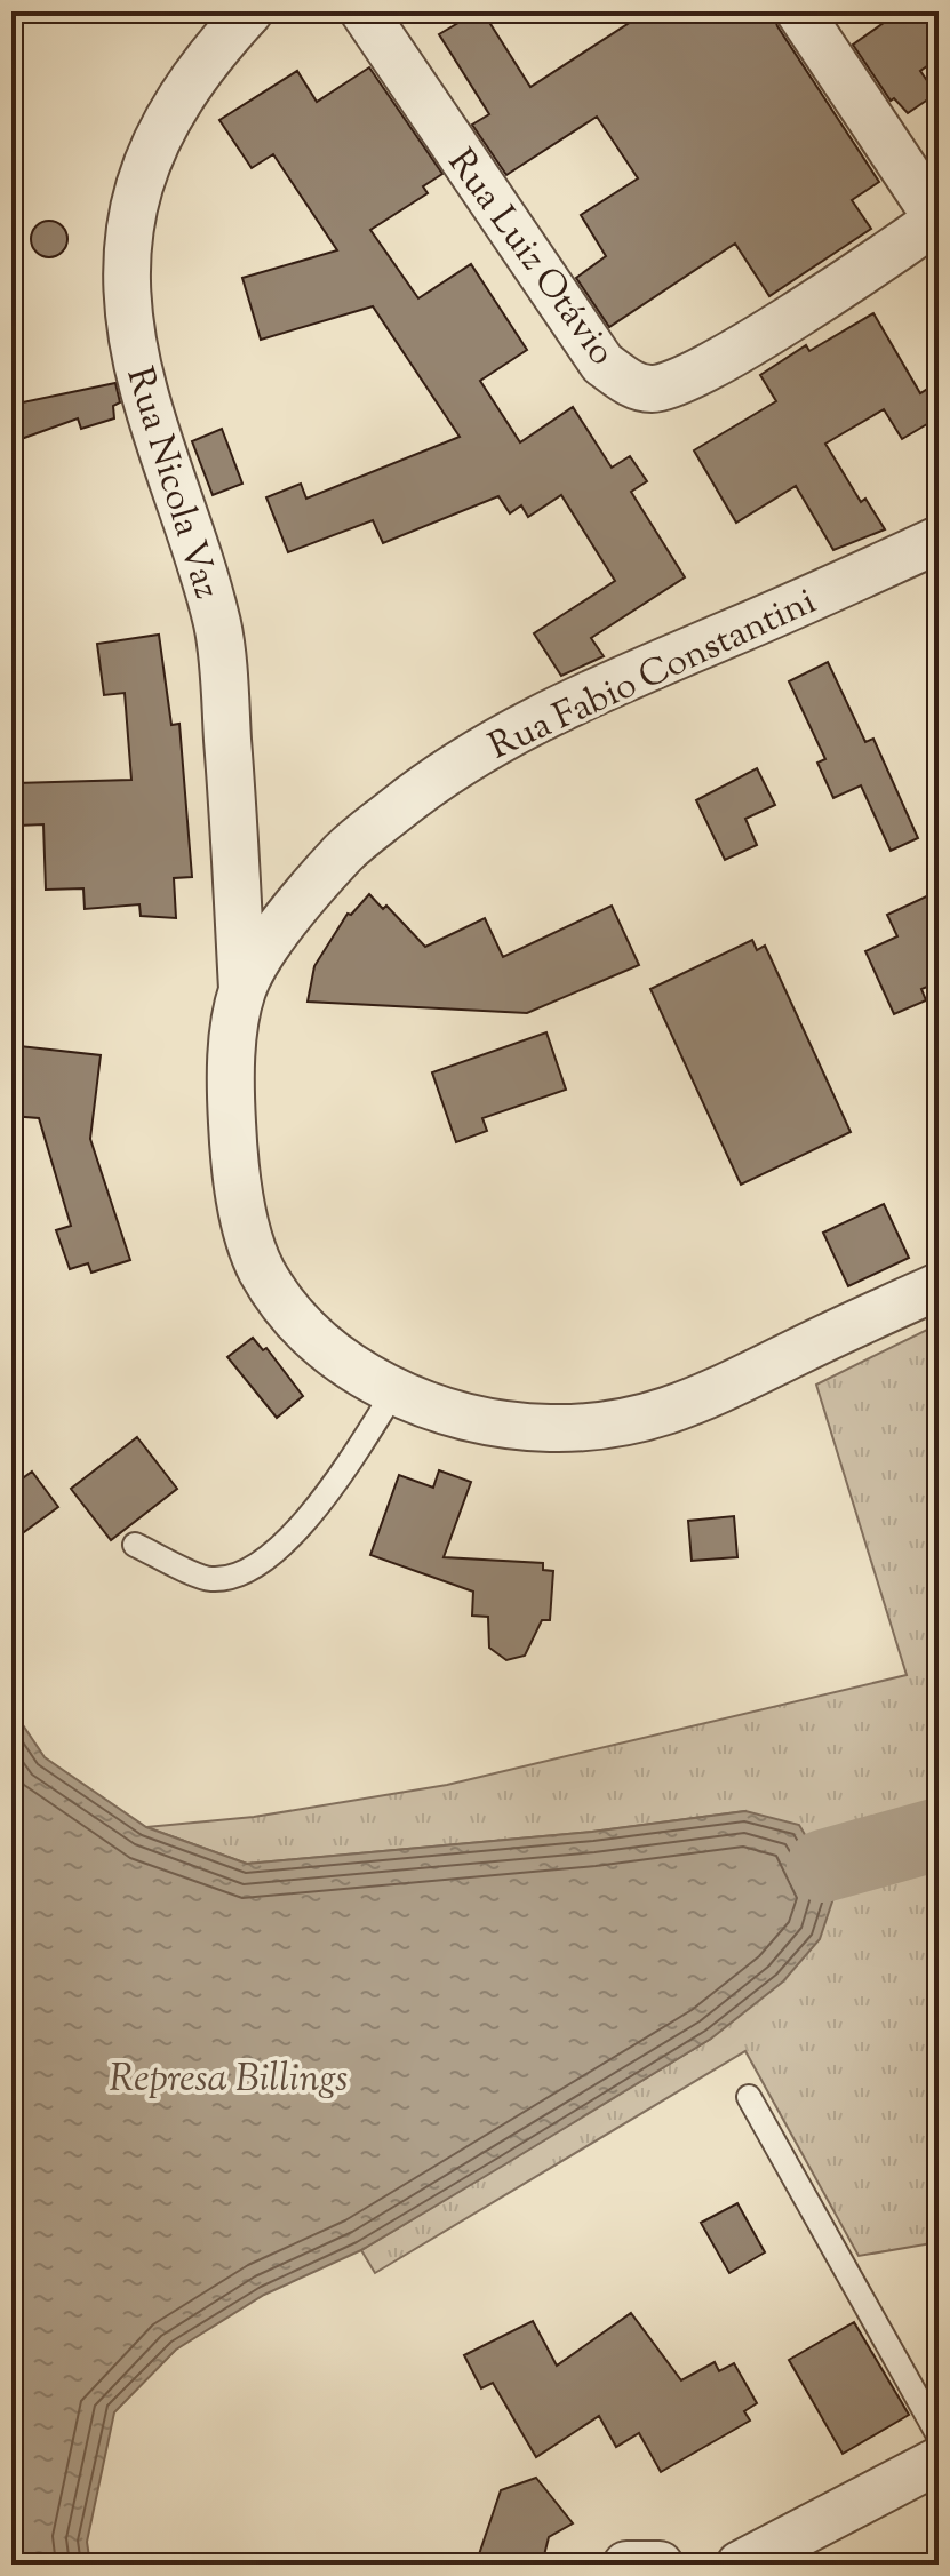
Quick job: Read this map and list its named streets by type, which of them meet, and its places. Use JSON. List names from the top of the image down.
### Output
{
  "streets": {
    "street": ["Rua Luiz Otávio", "Rua Nicola Vaz", "Rua Fabio Constantini"]
  },
  "crossings": [
    ["Rua Nicola Vaz", "Rua Fabio Constantini"]
  ],
  "water": ["Represa Billings"]
}
